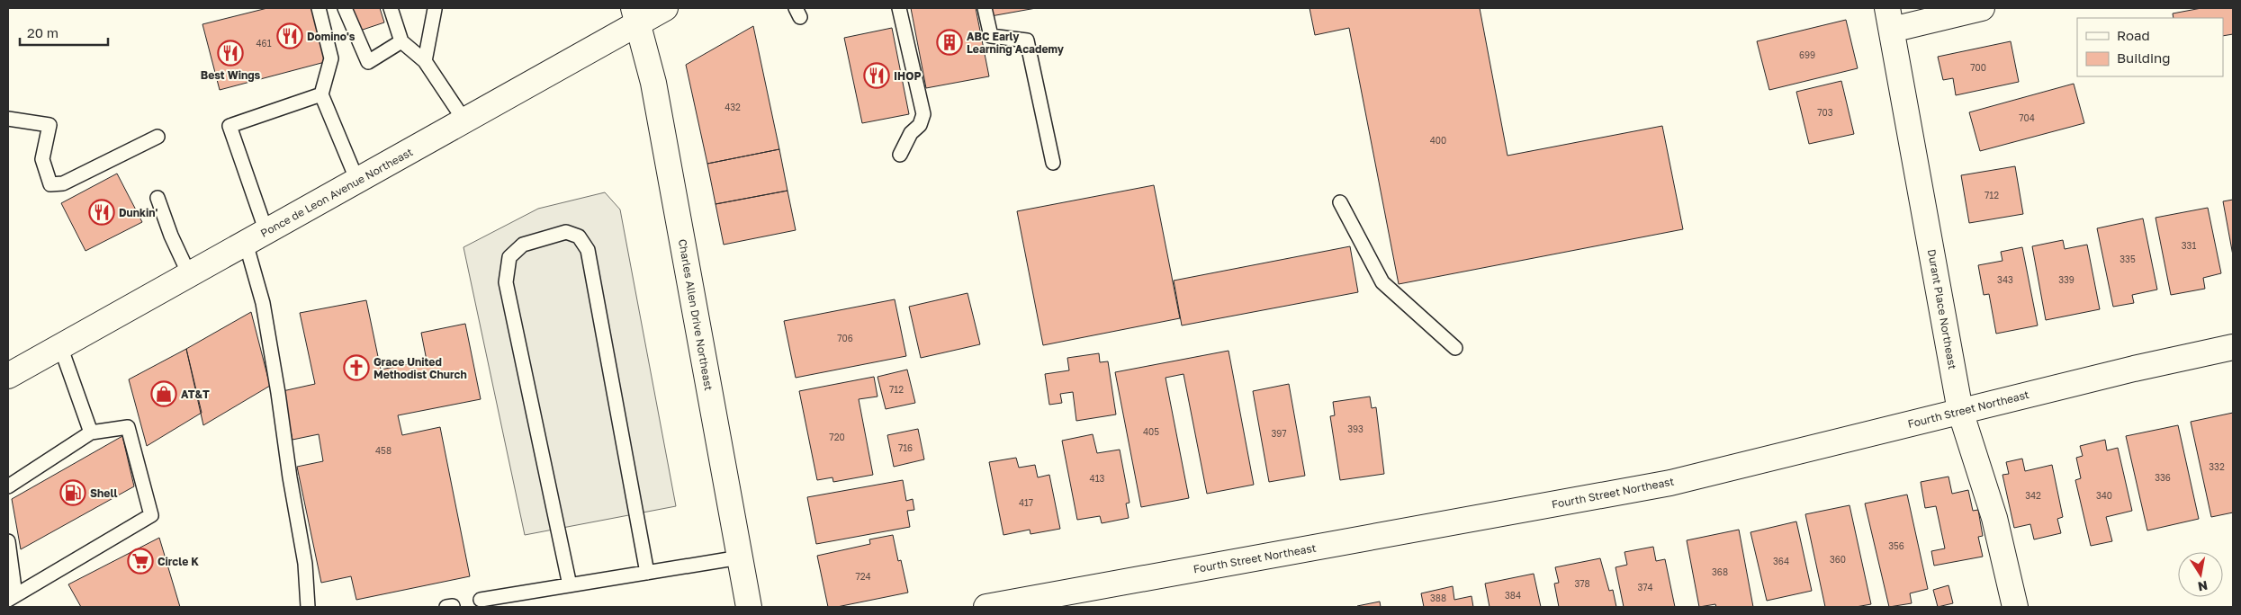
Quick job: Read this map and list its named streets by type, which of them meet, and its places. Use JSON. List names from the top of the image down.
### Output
{
  "streets": {
    "main road": [
      "Ponce de Leon Avenue Northeast",
      "Durant Place Northeast",
      "Charles Allen Drive Northeast",
      "Fourth Street Northeast"
    ]
  },
  "crossings": [
    ["Ponce de Leon Avenue Northeast", "Charles Allen Drive Northeast"],
    ["Durant Place Northeast", "Fourth Street Northeast"]
  ],
  "places": {
    "restaurant": [
      "Domino's",
      "Best Wings",
      "IHOP",
      "Dunkin'"
    ],
    "building": ["ABC Early Learning Academy"],
    "church": ["Grace United Methodist Church"],
    "shop": ["AT&T"],
    "fuel station": ["Shell"],
    "supermarket": ["Circle K"]
  },
  "house_numbers": [
    "461",
    "699",
    "700",
    "432",
    "703",
    "704",
    "400",
    "712",
    "331",
    "335",
    "343",
    "339",
    "706",
    "712",
    "393",
    "405",
    "397",
    "720",
    "716",
    "458",
    "332",
    "336",
    "413",
    "342",
    "340",
    "417",
    "356",
    "360",
    "364",
    "368",
    "724",
    "378",
    "374",
    "384",
    "388"
  ],
  "legend": ["Road", "Building"],
  "scale_bar": "20 m",
  "north": "bottom"
}
